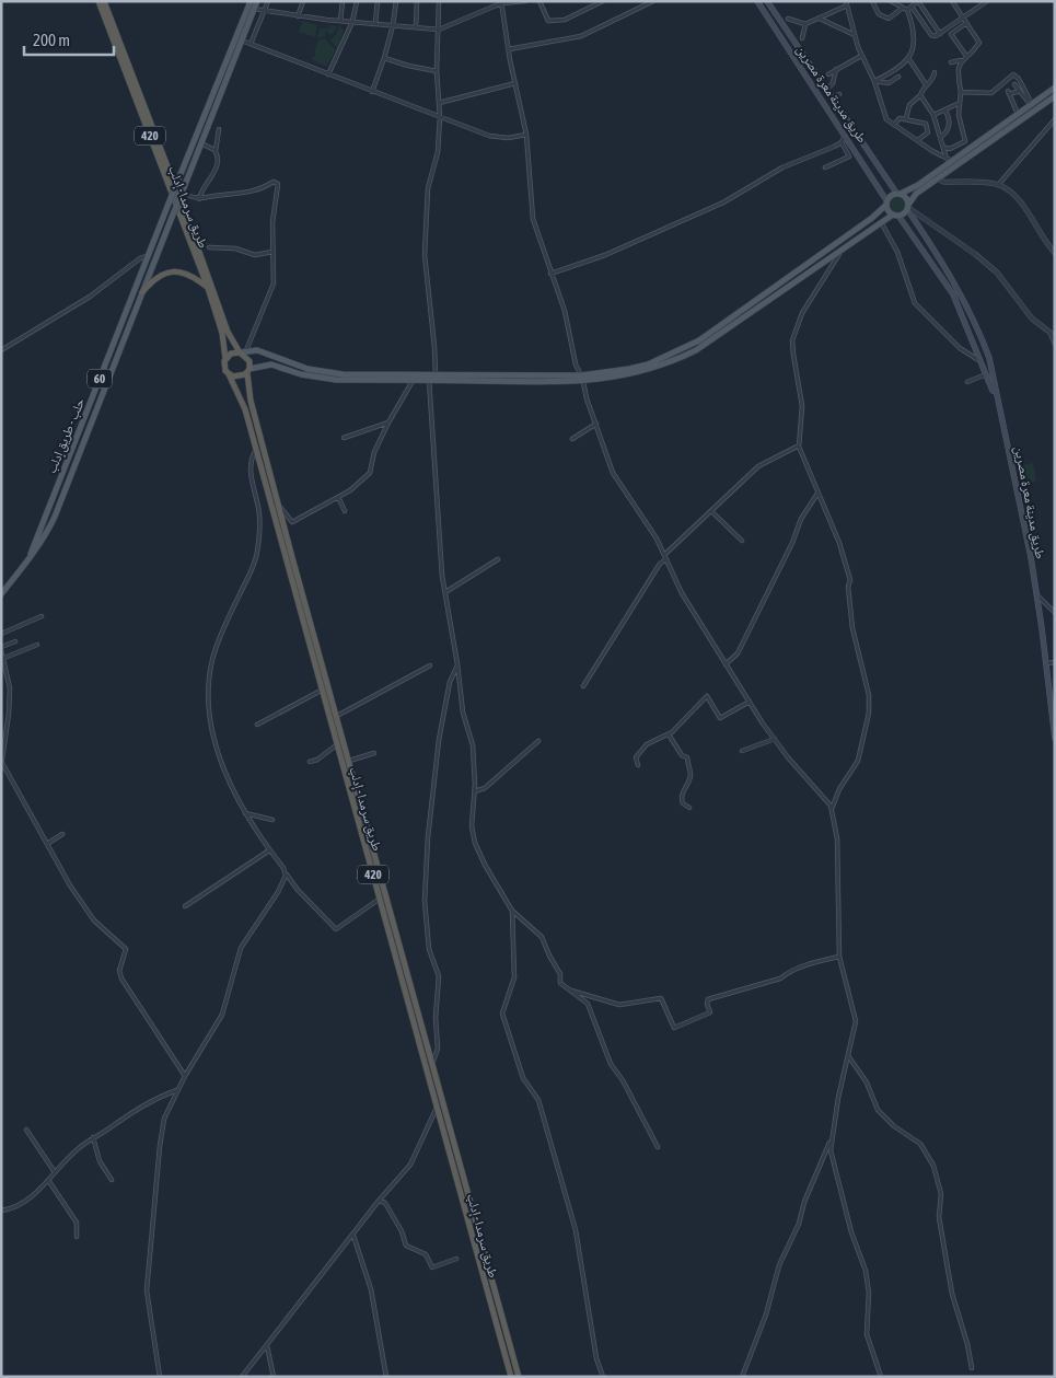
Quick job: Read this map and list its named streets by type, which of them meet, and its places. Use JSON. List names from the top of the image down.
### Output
{
  "streets": {
    "highway": ["420", "طريق سرمدا - إدلب"],
    "main road": ["طريق مدينة معرة مصرين", "60", "حلب - طريق إدلب"]
  },
  "crossings": [
    ["420", "طريق سرمدا - إدلب"]
  ],
  "scale_bar": "200 m"
}
